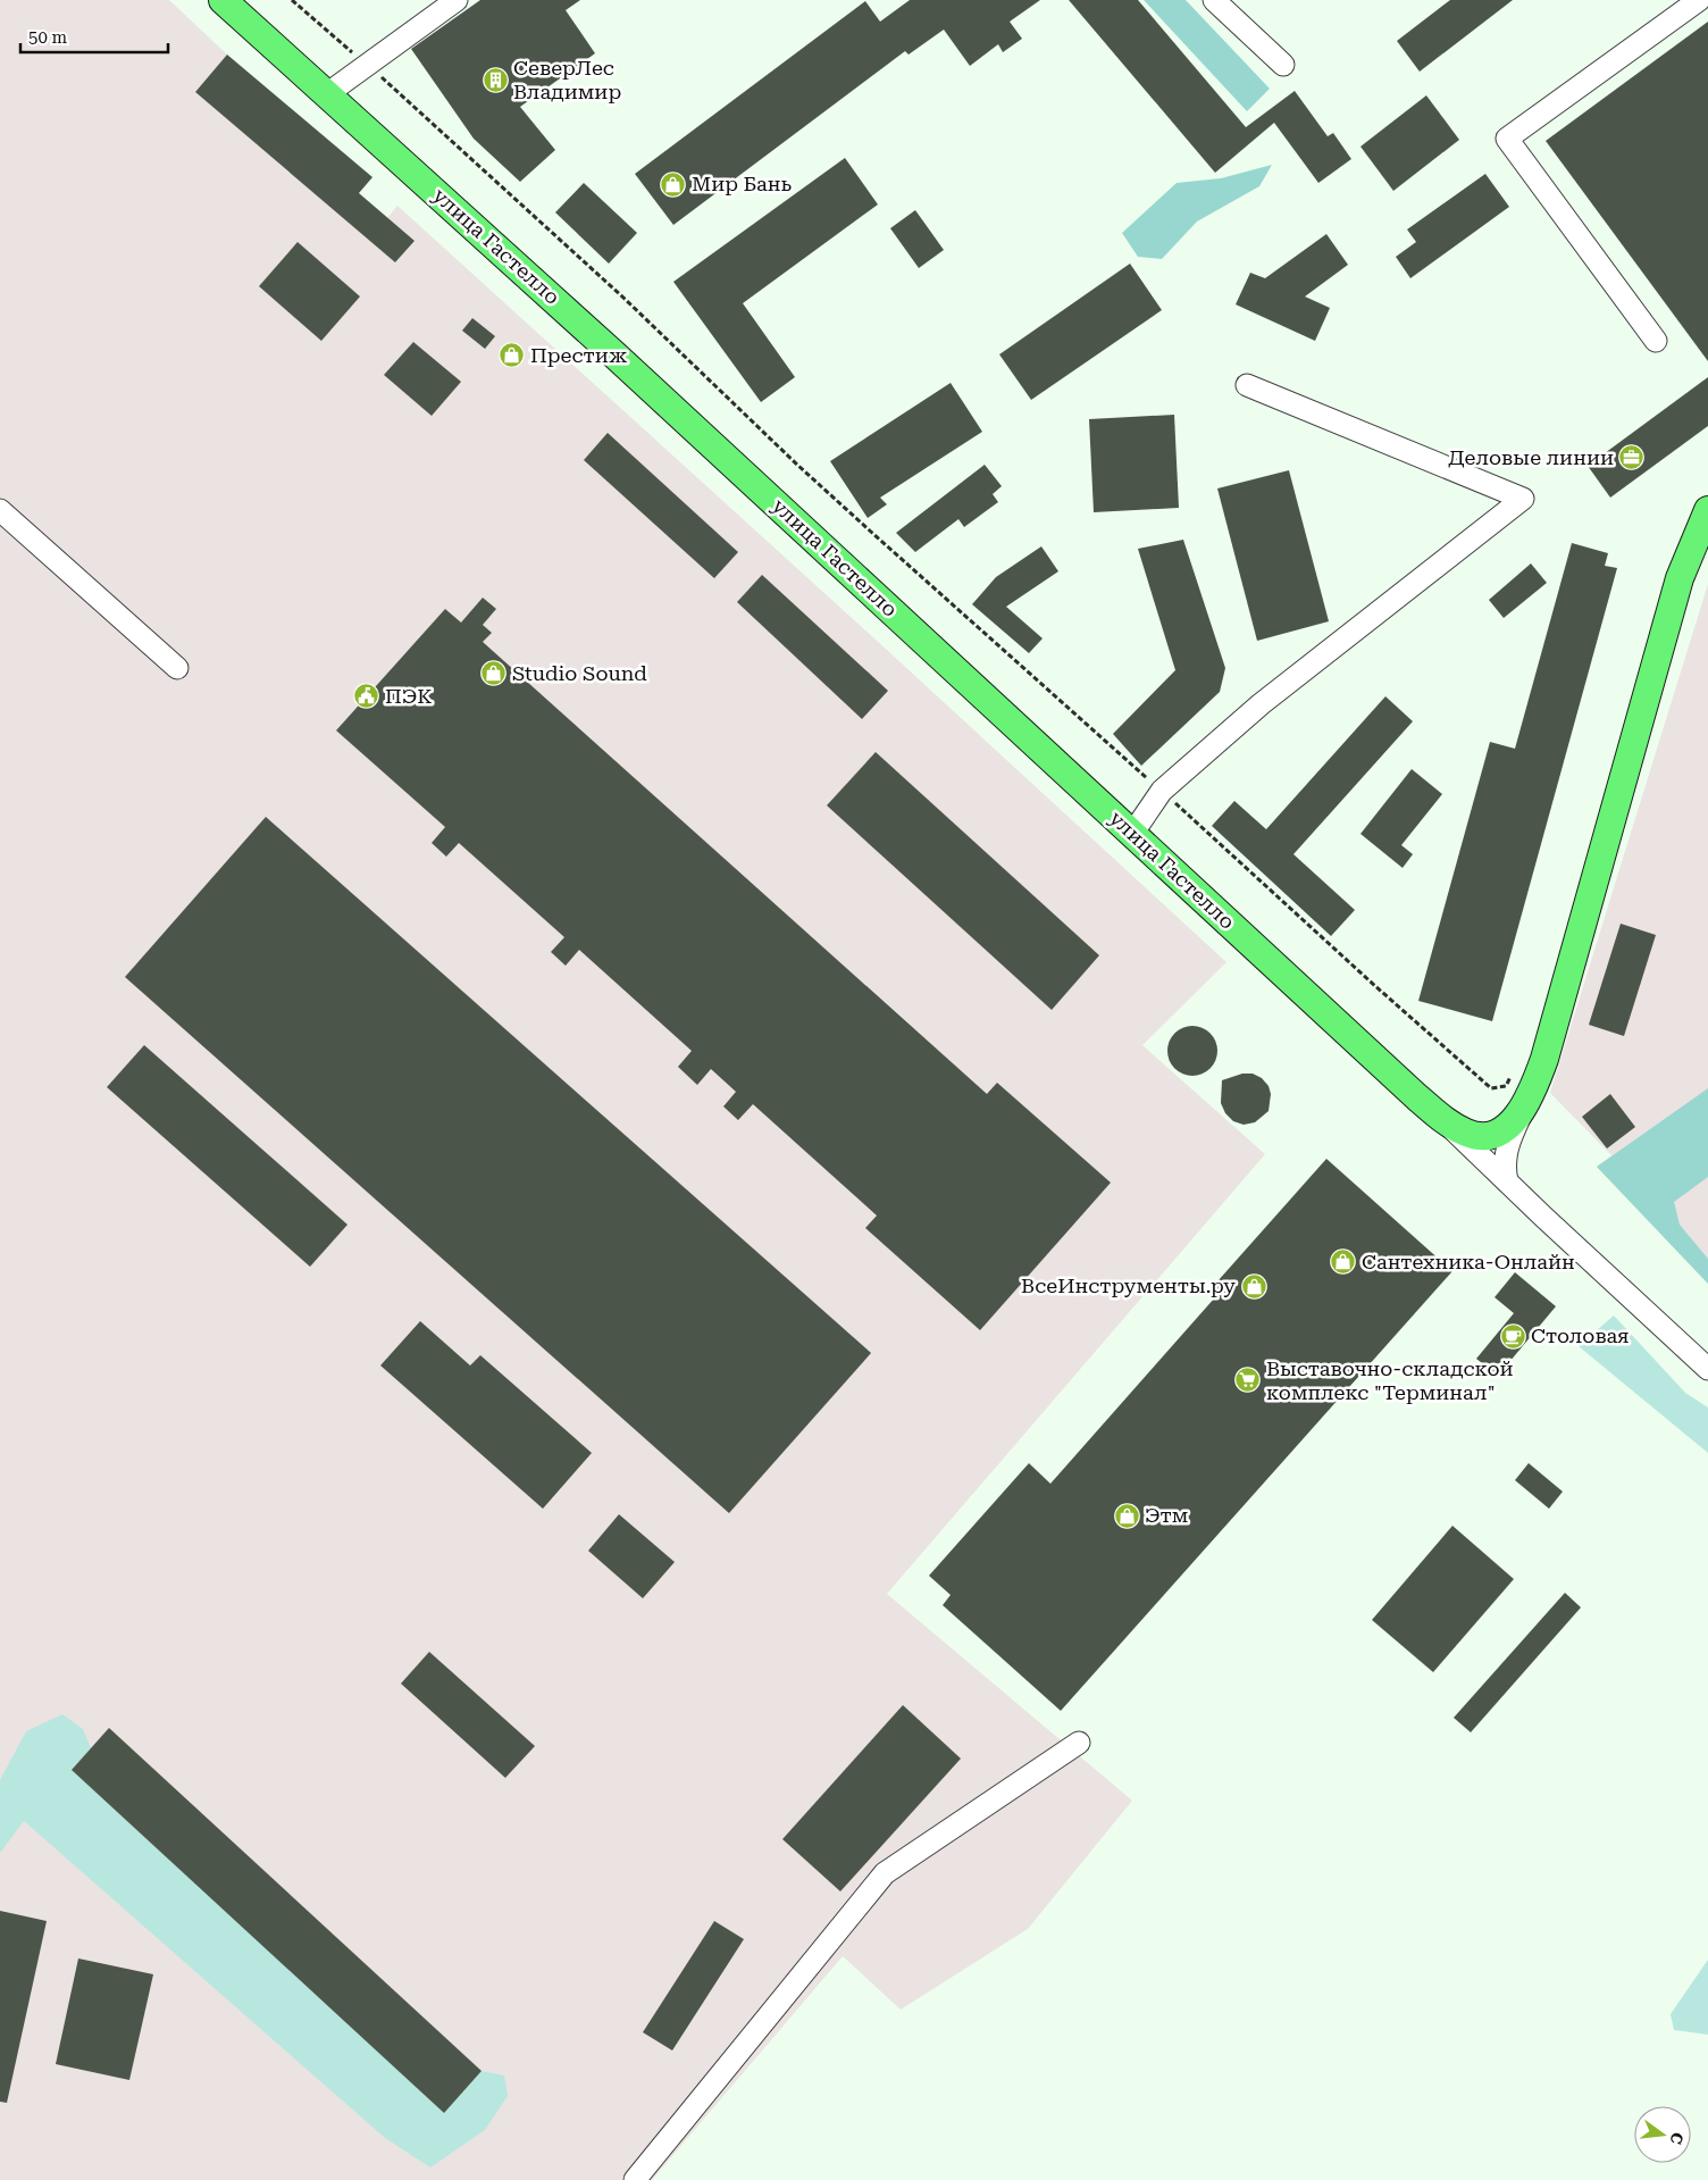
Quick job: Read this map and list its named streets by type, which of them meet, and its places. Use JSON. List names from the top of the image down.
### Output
{
  "streets": {
    "main road": ["улица Гастелло"]
  },
  "places": {
    "building": ["СеверЛес Владимир"],
    "shop": [
      "Мир Бань",
      "Престиж",
      "Studio Sound",
      "Сантехника-Онлайн",
      "ВсеИнструменты.ру",
      "Этм"
    ],
    "office": ["Деловые линии"],
    "public building": ["ПЭК"],
    "cafe": ["Столовая"],
    "supermarket": ["Выставочно-складской комплекс \"Терминал\""]
  },
  "scale_bar": "50 m",
  "north": "right"
}
